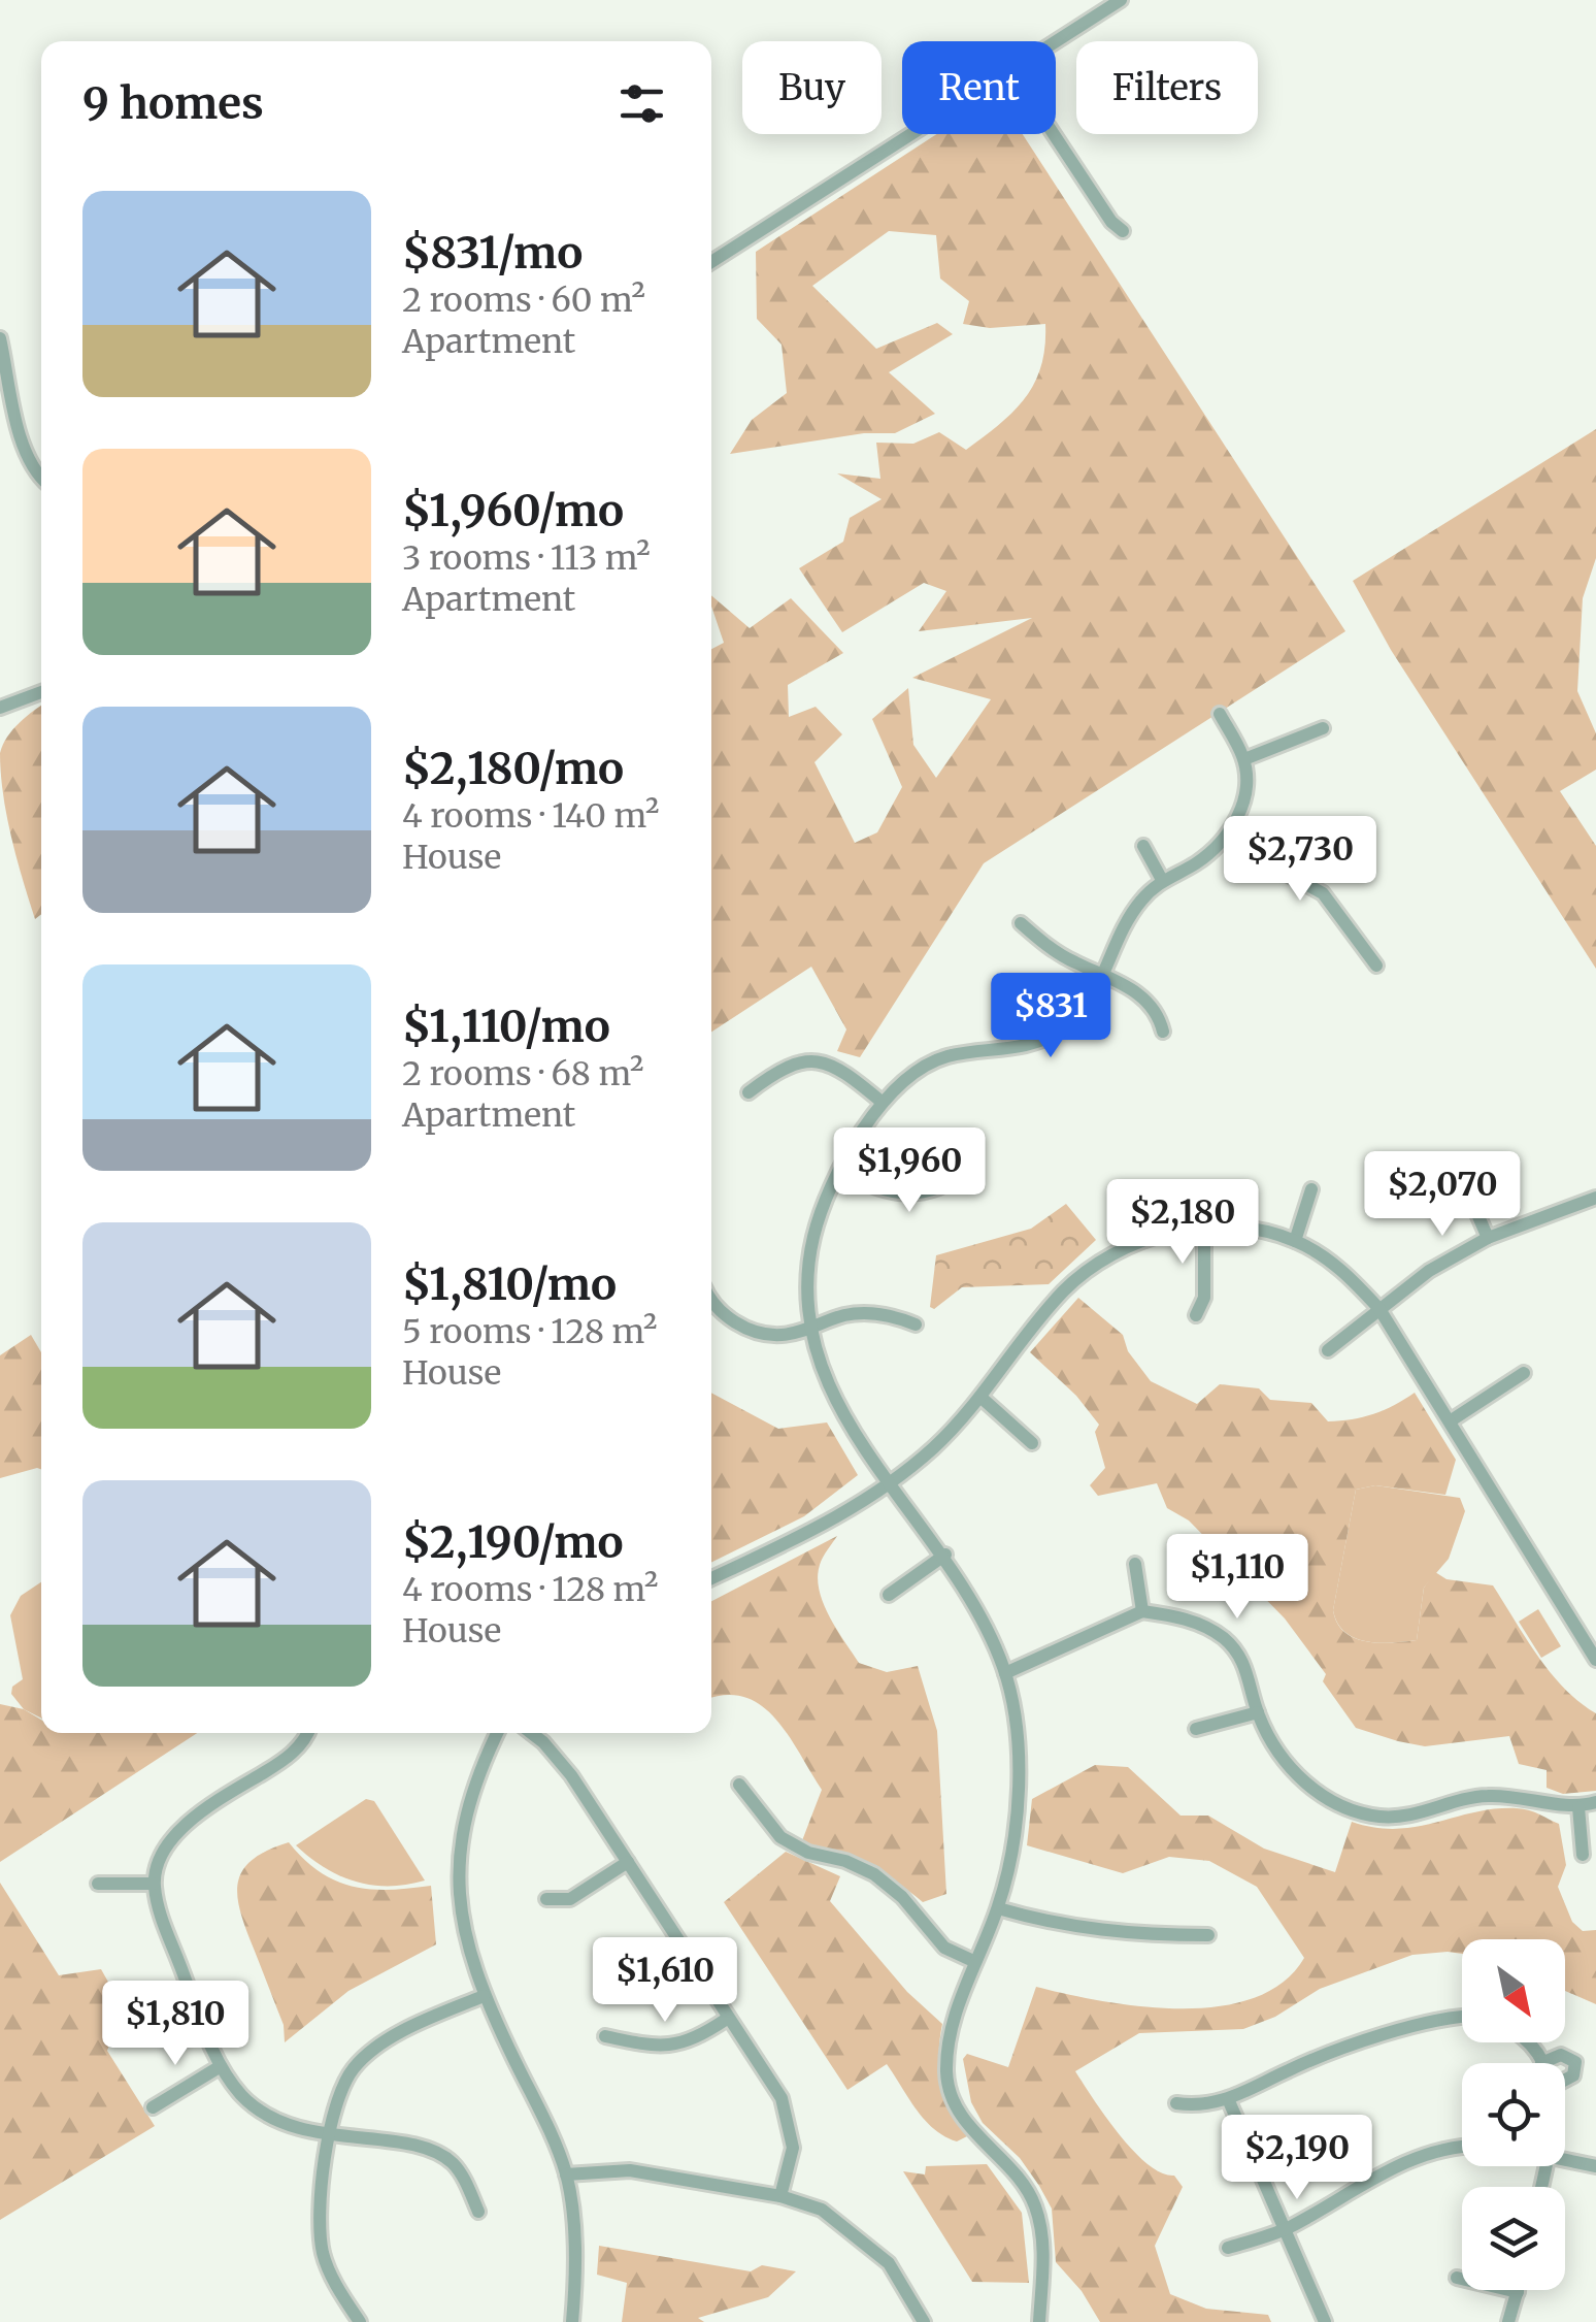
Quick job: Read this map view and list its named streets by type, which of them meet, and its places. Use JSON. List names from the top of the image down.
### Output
{
  "north": "bottom right",
  "page": {
    "chip": ["Buy", "Rent", "Filters"],
    "heading": "9 homes",
    "list": [
      {
        "name": "$831/mo",
        "note": "2 rooms · 60 m² · Apartment"
      },
      {
        "name": "$1,960/mo",
        "note": "3 rooms · 113 m² · Apartment"
      },
      {
        "name": "$2,180/mo",
        "note": "4 rooms · 140 m² · House"
      },
      {
        "name": "$1,110/mo",
        "note": "2 rooms · 68 m² · Apartment"
      },
      {
        "name": "$1,810/mo",
        "note": "5 rooms · 128 m² · House"
      },
      {
        "name": "$2,190/mo",
        "note": "4 rooms · 128 m² · House"
      }
    ],
    "price": [
      "$2,730",
      "$831",
      "$1,960",
      "$2,070",
      "$2,180",
      "$1,110",
      "$1,610",
      "$1,810",
      "$2,190"
    ]
  }
}
